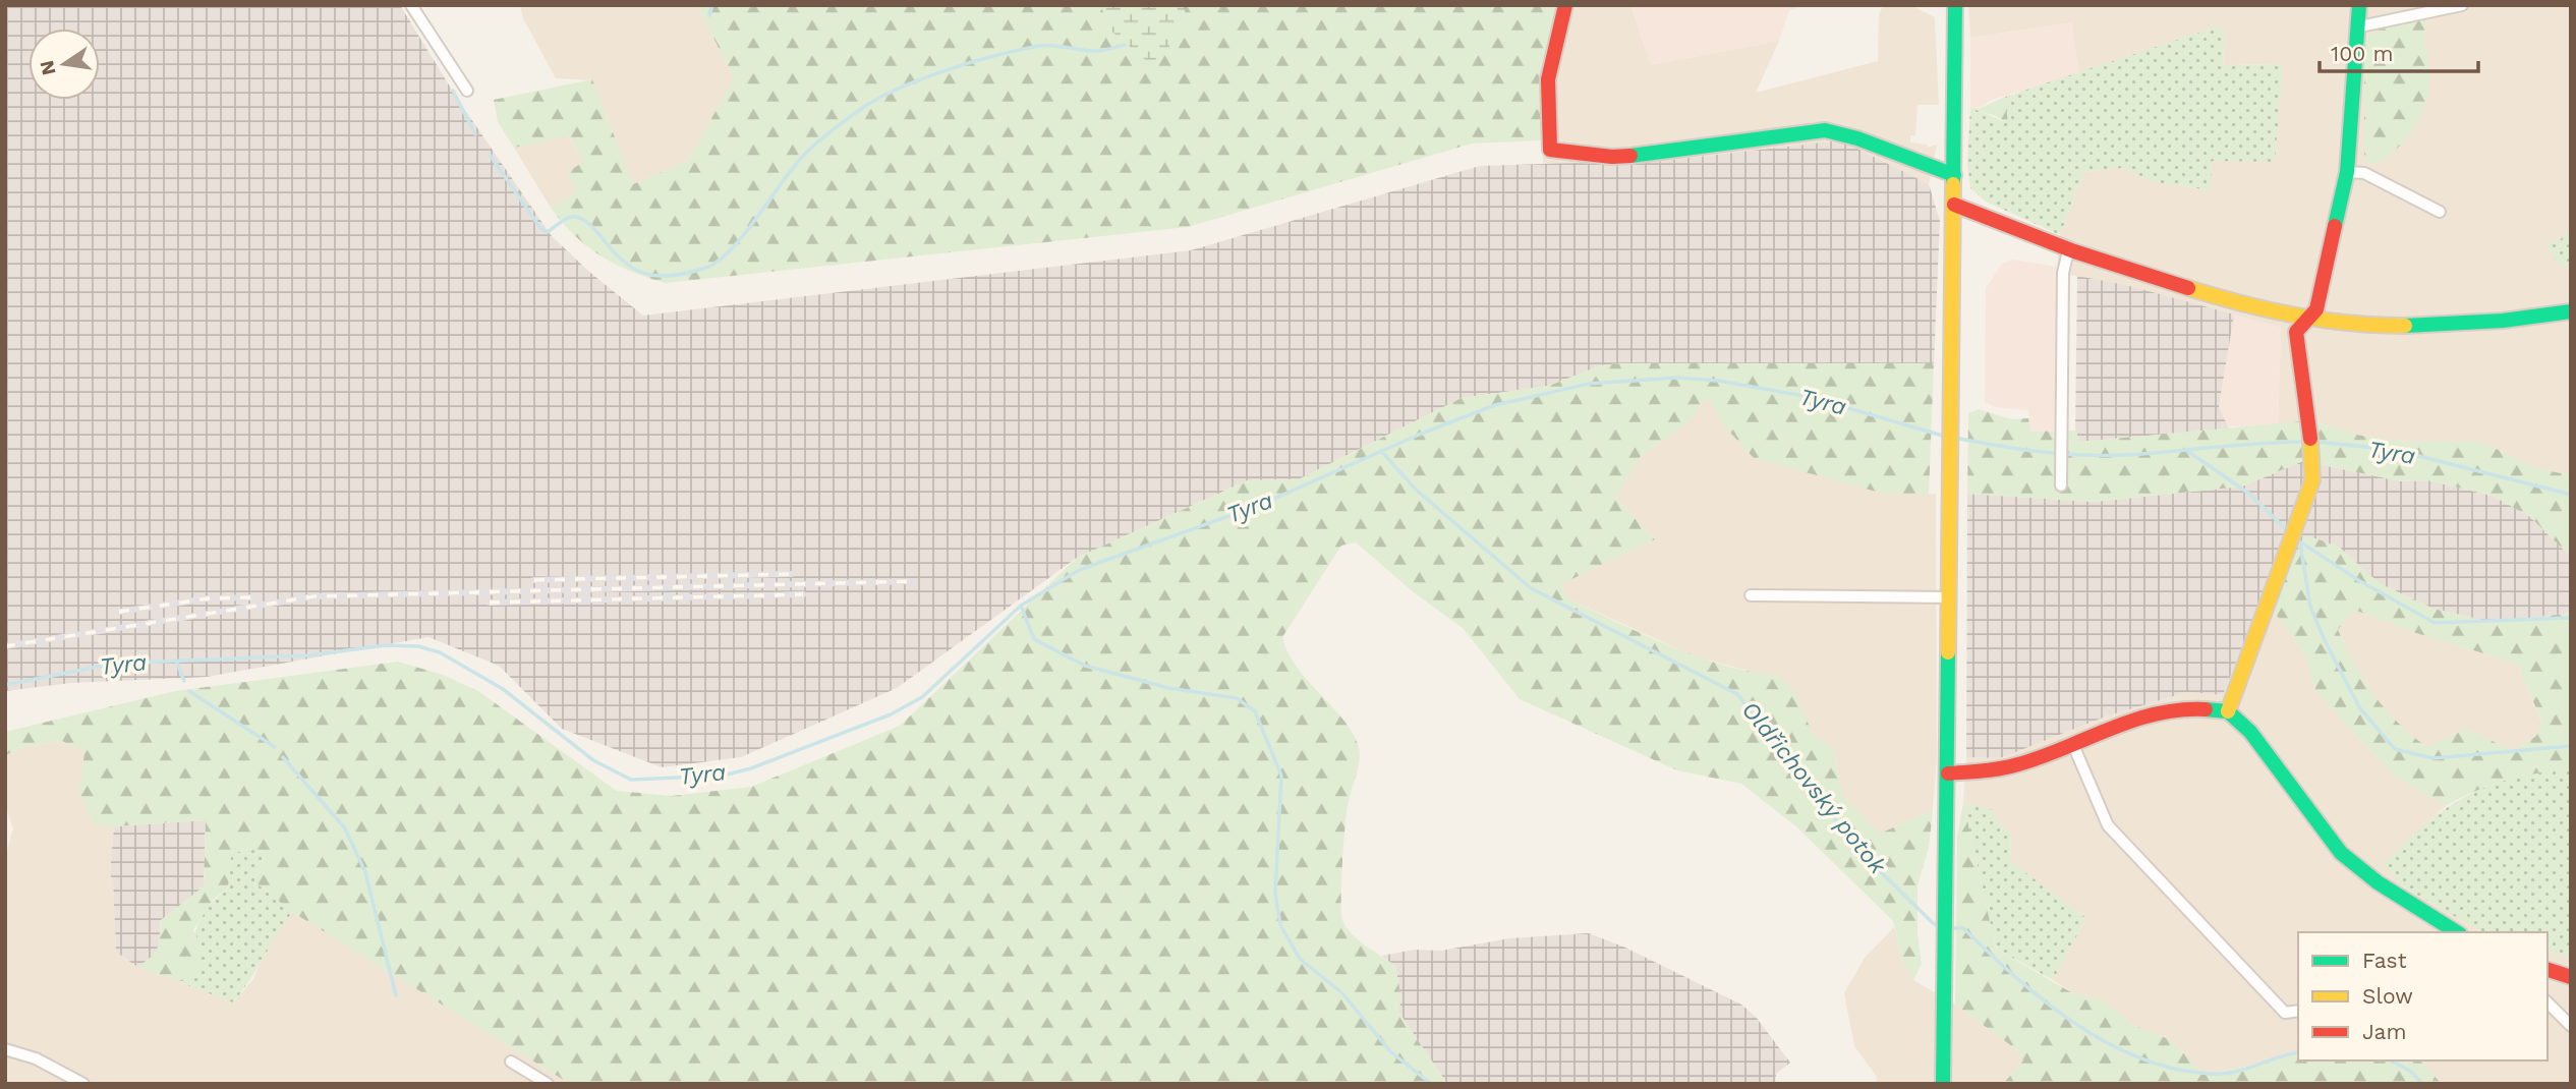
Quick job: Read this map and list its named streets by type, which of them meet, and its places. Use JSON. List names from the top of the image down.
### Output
{
  "water": ["Tyra", "Oldřichovský potok"],
  "legend": ["Fast", "Slow", "Jam"],
  "scale_bar": "100 m",
  "north": "left"
}
